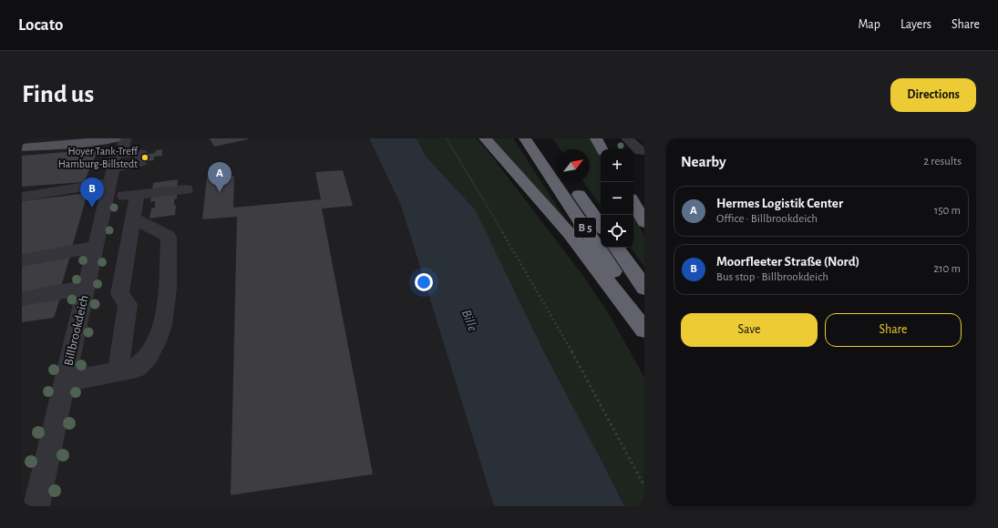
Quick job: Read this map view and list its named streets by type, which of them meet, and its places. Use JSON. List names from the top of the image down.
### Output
{
  "streets": {
    "highway": ["B 5"],
    "street": ["Billbrookdeich"]
  },
  "water": ["Bille"],
  "places": ["Hoyer Tank-Treff Hamburg-Billstedt"],
  "north": "top right",
  "page": {
    "header": "Locato",
    "nav": ["Map", "Layers", "Share"],
    "buttons": [
      "Directions",
      ["Save", "Share"]
    ],
    "title": "Find us",
    "heading": ["Nearby", "2 results"],
    "map_buttons": ["+", "−"],
    "pins": ["A", "B"],
    "list": [
      {
        "mark": "A",
        "name": "Hermes Logistik Center",
        "note": "Office · Billbrookdeich",
        "value": "150 m"
      },
      {
        "mark": "B",
        "name": "Moorfleeter Straße (Nord)",
        "note": "Bus stop · Billbrookdeich",
        "value": "210 m"
      }
    ]
  }
}
